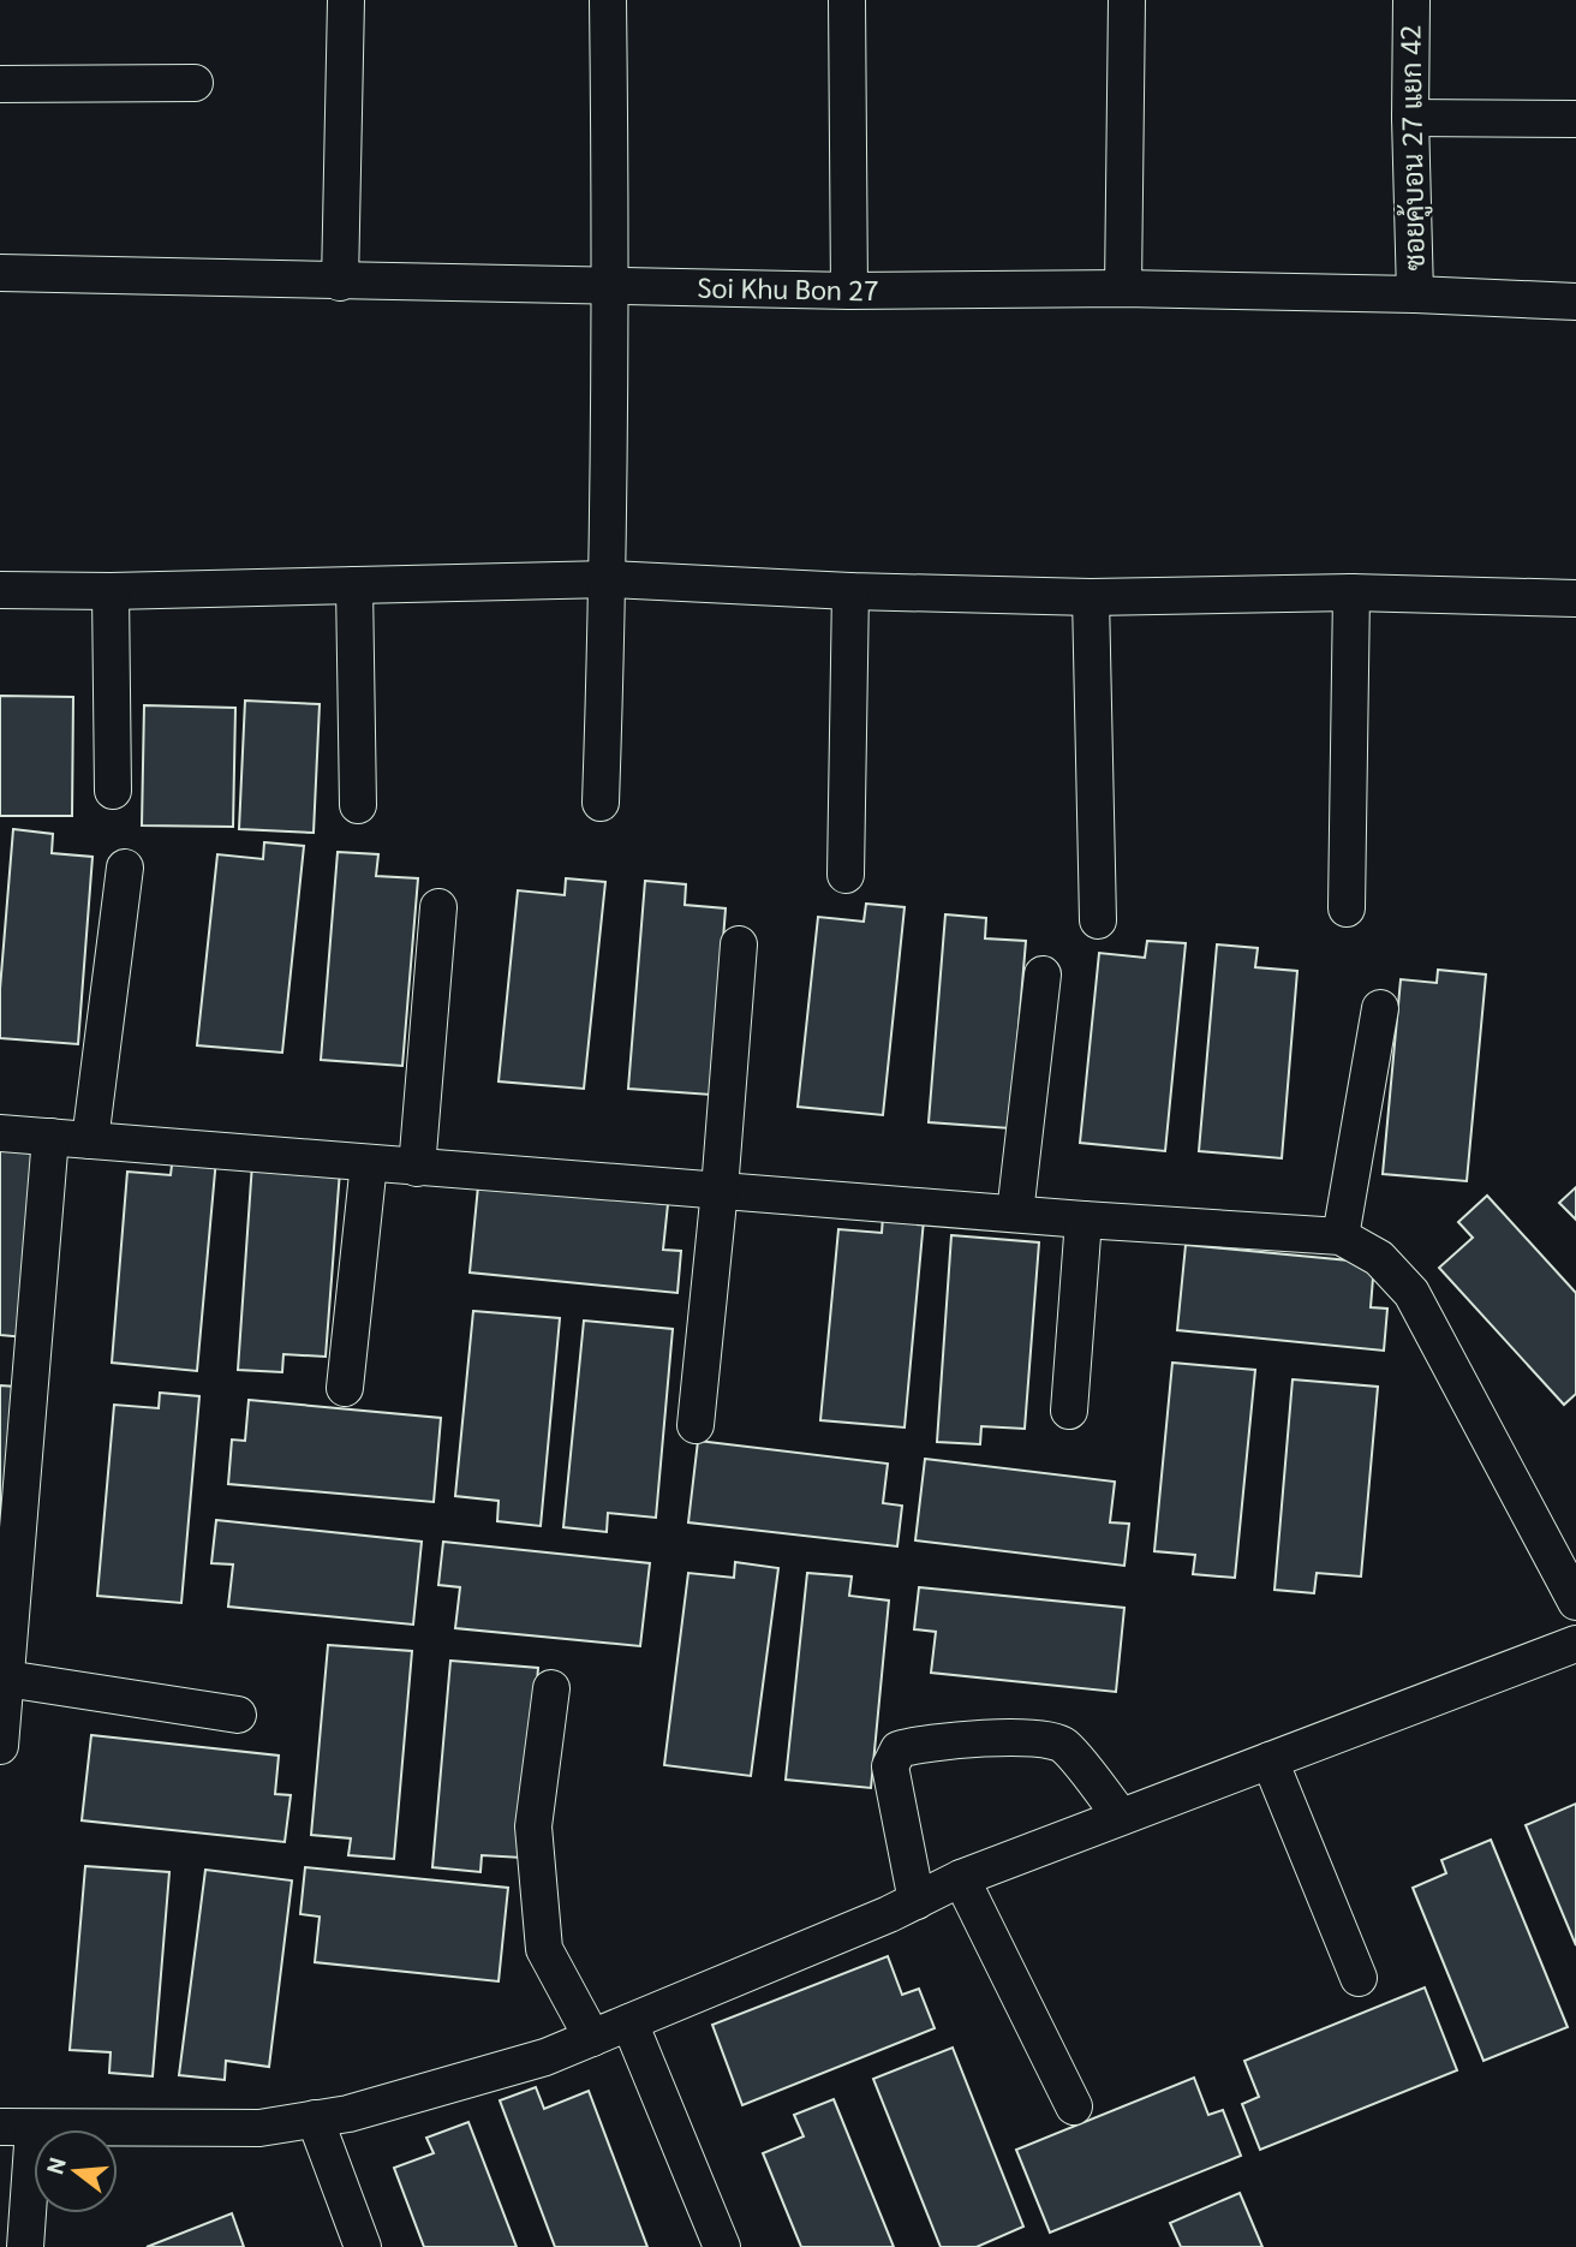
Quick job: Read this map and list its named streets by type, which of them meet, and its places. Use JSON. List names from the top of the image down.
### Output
{
  "streets": {
    "street": ["ซอยคู้บอน 27 แยก 42", "Soi Khu Bon 27"]
  },
  "crossings": [
    ["ซอยคู้บอน 27 แยก 42", "Soi Khu Bon 27"]
  ],
  "north": "left"
}
